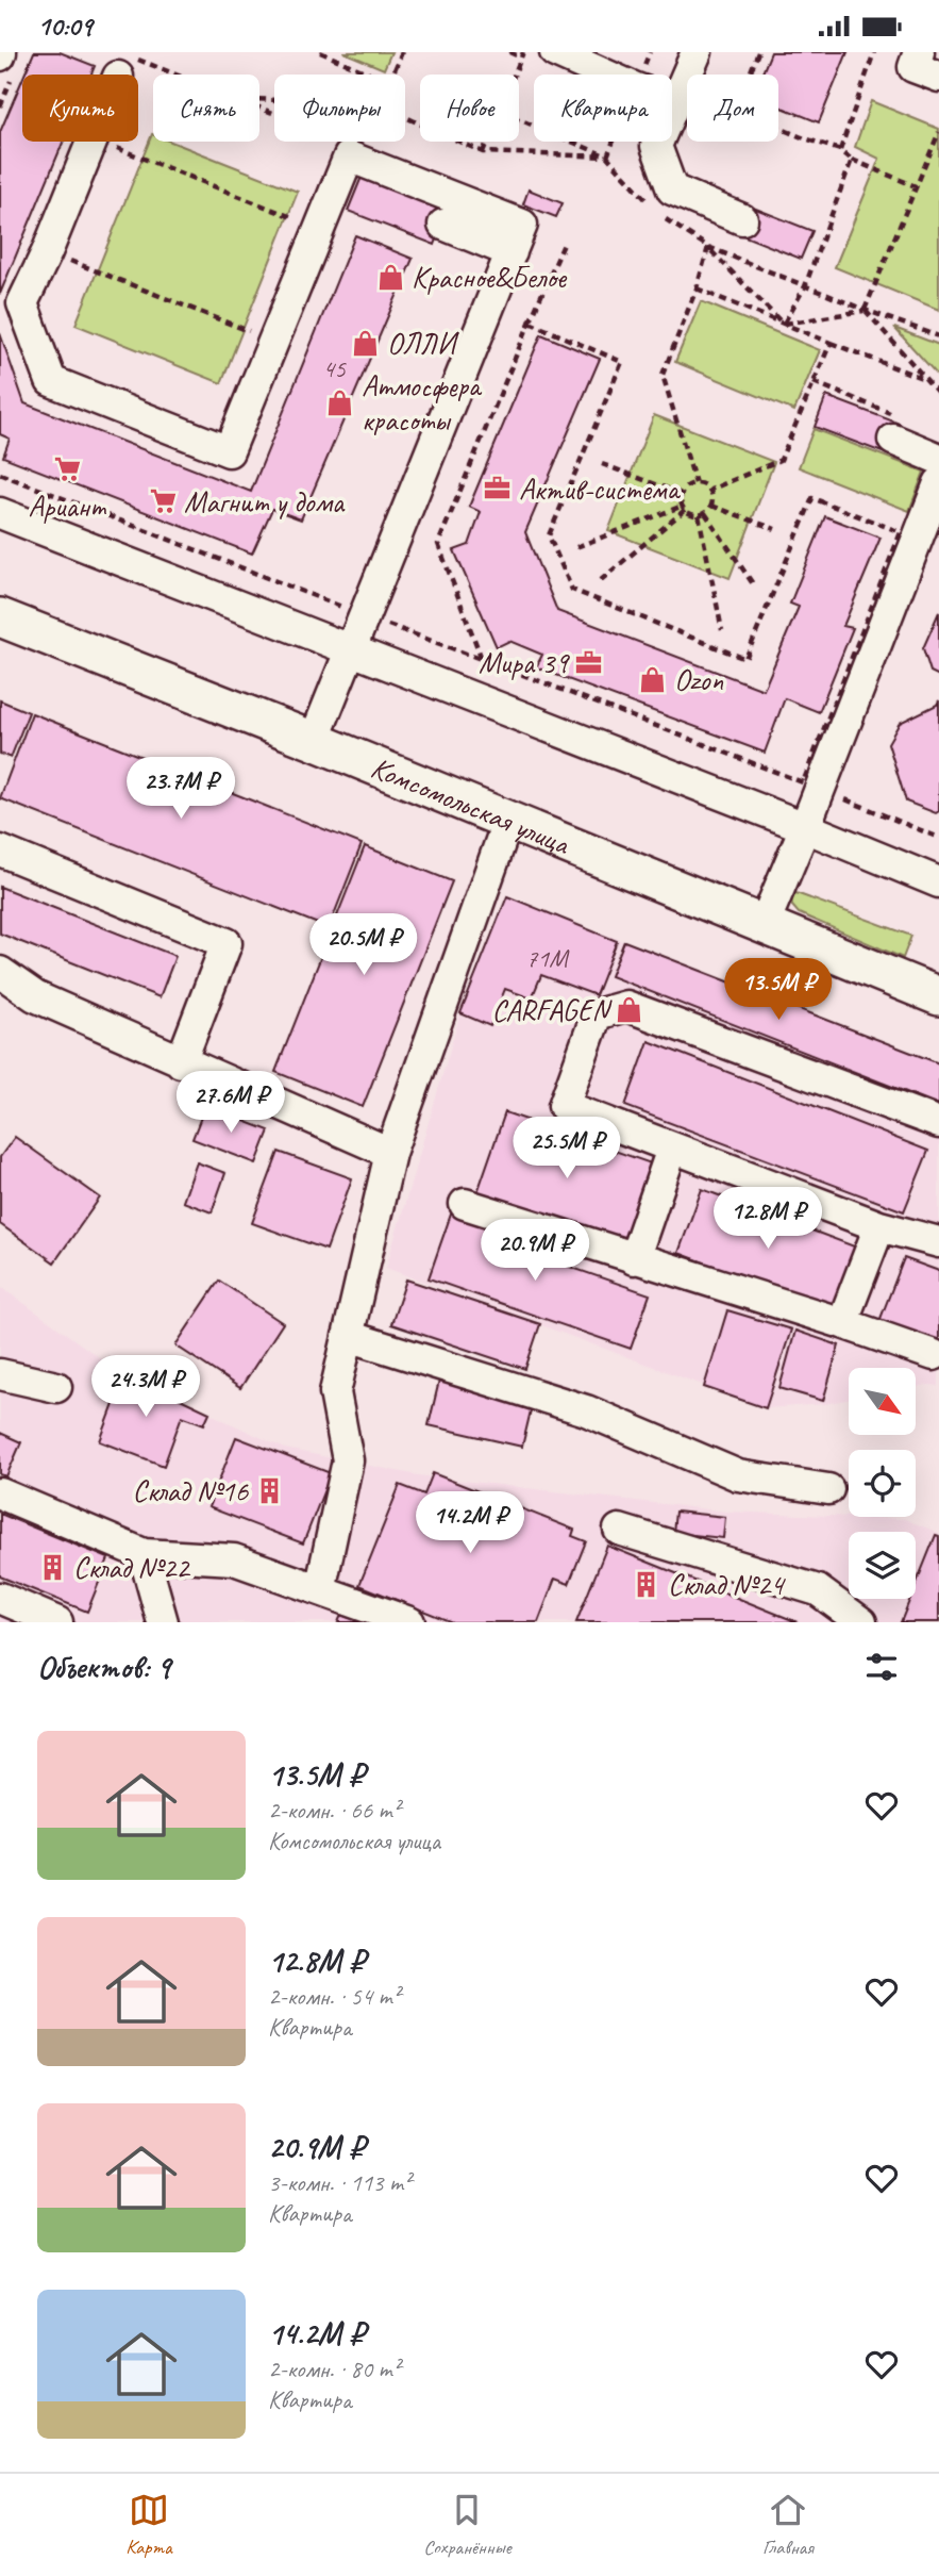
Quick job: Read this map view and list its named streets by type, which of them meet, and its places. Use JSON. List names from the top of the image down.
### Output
{
  "streets": {
    "main road": ["Комсомольская улица"]
  },
  "places": {
    "shop": [
      "Красное&Белое",
      "ОЛЛИ",
      "Атмосфера красоты",
      "Ozon",
      "CARFAGEN"
    ],
    "supermarket": ["Ариант", "Магнит у дома"],
    "office": ["Актив-система", "Мира 39"],
    "building": ["Склад №16", "Склад №22", "Склад №24"]
  },
  "house_numbers": ["45", "71М"],
  "north": "bottom right",
  "page": {
    "status": "10:09",
    "chip": [
      "Купить",
      "Снять",
      "Фильтры",
      "Новое",
      "Квартира",
      "Дом"
    ],
    "price": [
      "23.7M ₽",
      "20.5M ₽",
      "13.5M ₽",
      "27.6M ₽",
      "25.5M ₽",
      "12.8M ₽",
      "20.9M ₽",
      "24.3M ₽",
      "14.2M ₽"
    ],
    "heading": "Объектов: 9",
    "list": [
      {
        "name": "13.5M ₽",
        "note": "2-комн. · 66 m² · Комсомольская улица"
      },
      {
        "name": "12.8M ₽",
        "note": "2-комн. · 54 m² · Квартира"
      },
      {
        "name": "20.9M ₽",
        "note": "3-комн. · 113 m² · Квартира"
      },
      {
        "name": "14.2M ₽",
        "note": "2-комн. · 80 m² · Квартира"
      }
    ],
    "tabs": ["Карта", "Сохранённые", "Главная"]
  }
}
